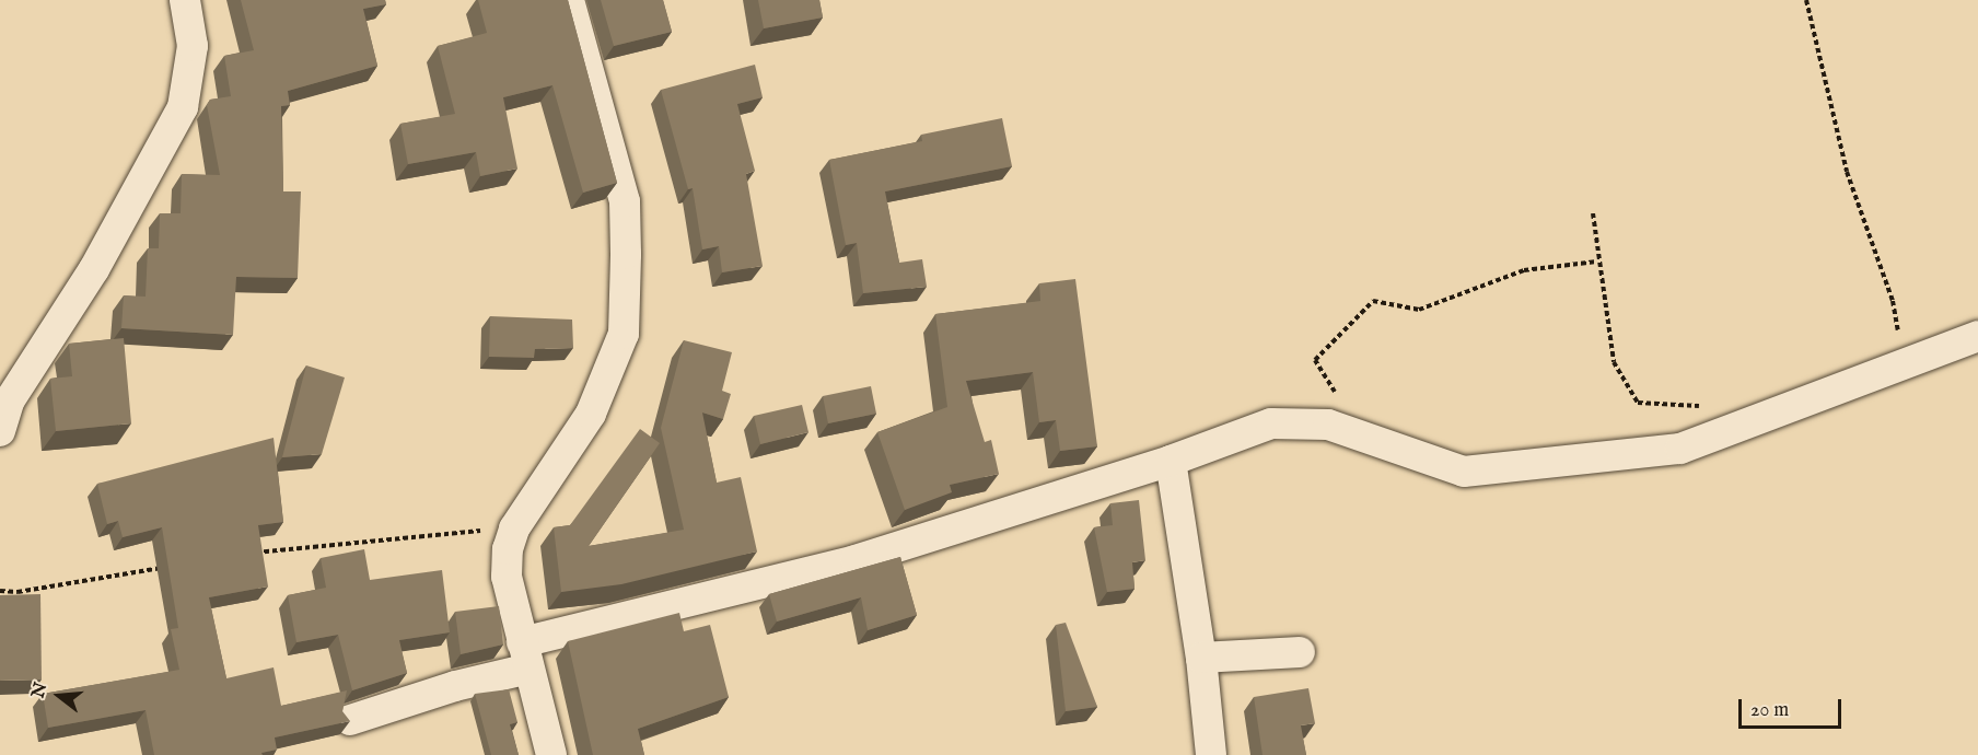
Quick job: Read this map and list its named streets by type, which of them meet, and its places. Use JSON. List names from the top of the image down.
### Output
{
  "scale_bar": "20 m",
  "north": "left"
}
